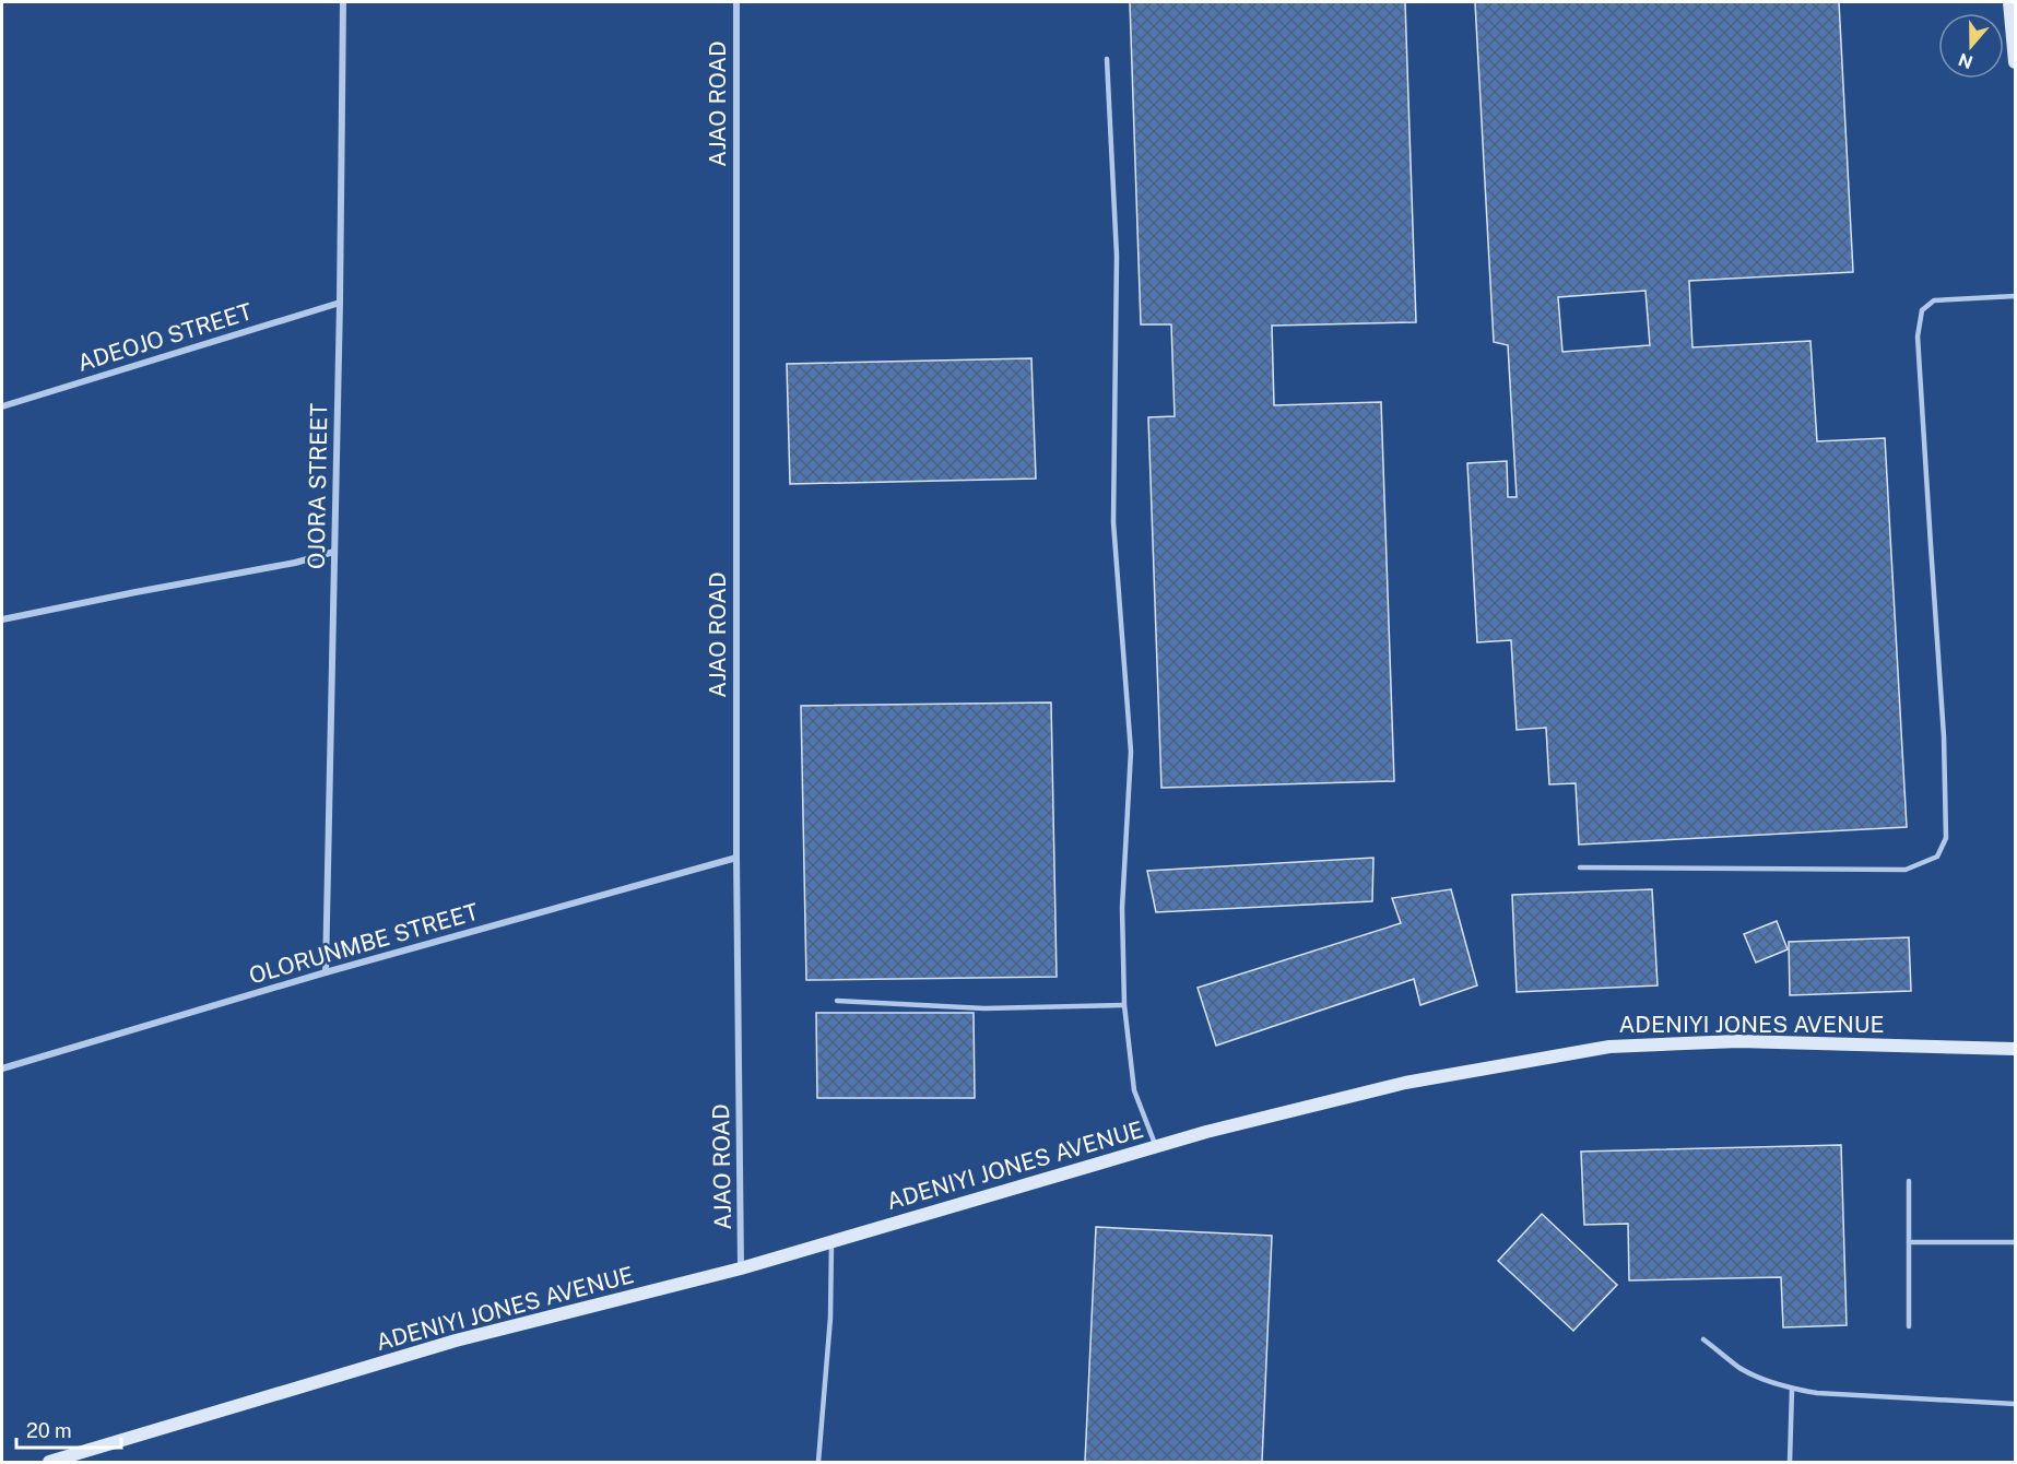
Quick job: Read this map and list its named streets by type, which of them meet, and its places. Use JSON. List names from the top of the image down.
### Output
{
  "streets": {
    "street": [
      "AJAO ROAD",
      "ADEOJO STREET",
      "OJORA STREET",
      "OLORUNMBE STREET",
      "ADENIYI JONES AVENUE"
    ]
  },
  "crossings": [
    ["AJAO ROAD", "OLORUNMBE STREET"],
    ["AJAO ROAD", "ADENIYI JONES AVENUE"],
    ["ADEOJO STREET", "OJORA STREET"],
    ["OJORA STREET", "OLORUNMBE STREET"]
  ],
  "scale_bar": "20 m",
  "north": "bottom"
}
